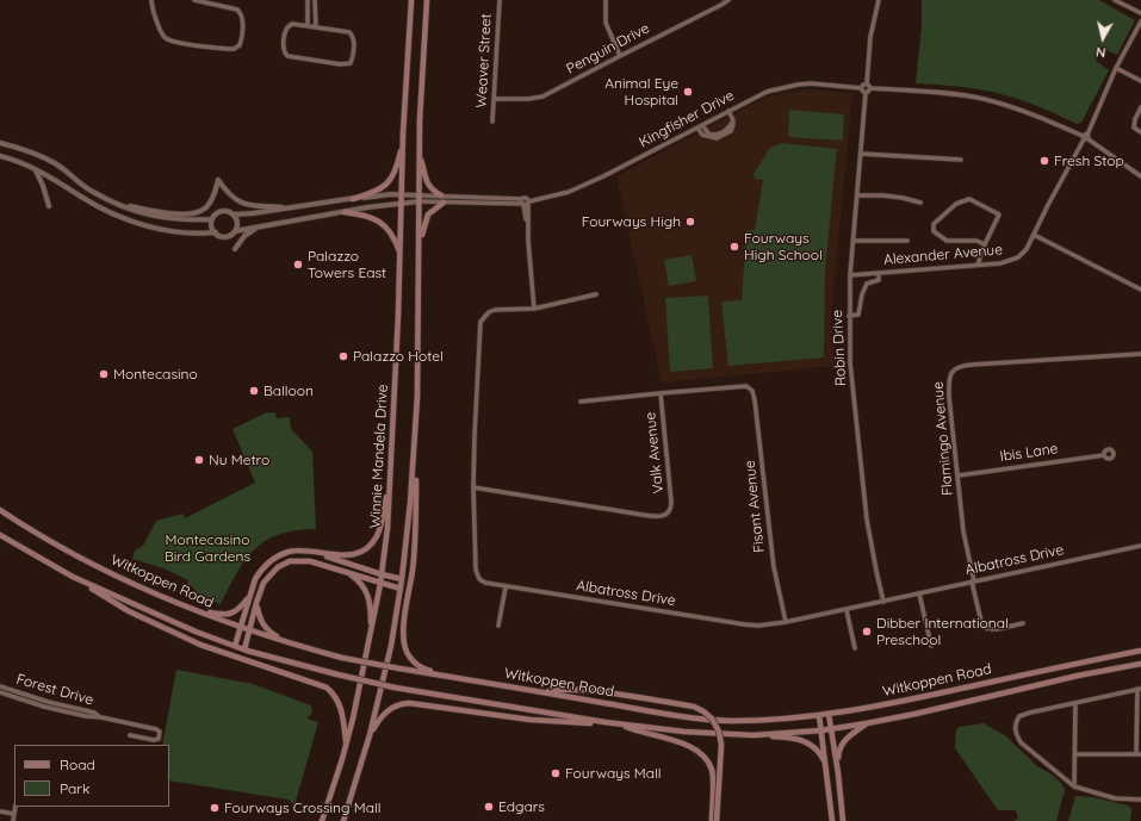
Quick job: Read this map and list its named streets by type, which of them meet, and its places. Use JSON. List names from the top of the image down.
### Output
{
  "streets": {
    "main road": ["Winnie Mandela Drive", "Witkoppen Road"],
    "street": [
      "Penguin Drive",
      "Weaver Street",
      "Kingfisher Drive",
      "Alexander Avenue",
      "Robin Drive",
      "Flamingo Avenue",
      "Valk Avenue",
      "Ibis Lane",
      "Fisant Avenue",
      "Albatross Drive",
      "Forest Drive"
    ]
  },
  "crossings": [
    ["Penguin Drive", "Weaver Street"],
    ["Kingfisher Drive", "Robin Drive"],
    ["Alexander Avenue", "Robin Drive"],
    ["Robin Drive", "Albatross Drive"],
    ["Flamingo Avenue", "Ibis Lane"],
    ["Flamingo Avenue", "Albatross Drive"],
    ["Valk Avenue", "Fisant Avenue"],
    ["Valk Avenue", "Albatross Drive"],
    ["Fisant Avenue", "Albatross Drive"]
  ],
  "parks": ["Montecasino Bird Gardens"],
  "places": [
    "Animal Eye Hospital",
    "Fresh Stop",
    "Fourways High",
    "Fourways High School",
    "Palazzo Towers East",
    "Palazzo Hotel",
    "Montecasino",
    "Balloon",
    "Nu Metro",
    "Dibber International Preschool",
    "Fourways Mall",
    "Edgars",
    "Fourways Crossing Mall"
  ],
  "legend": ["Road", "Park"],
  "north": "bottom"
}
